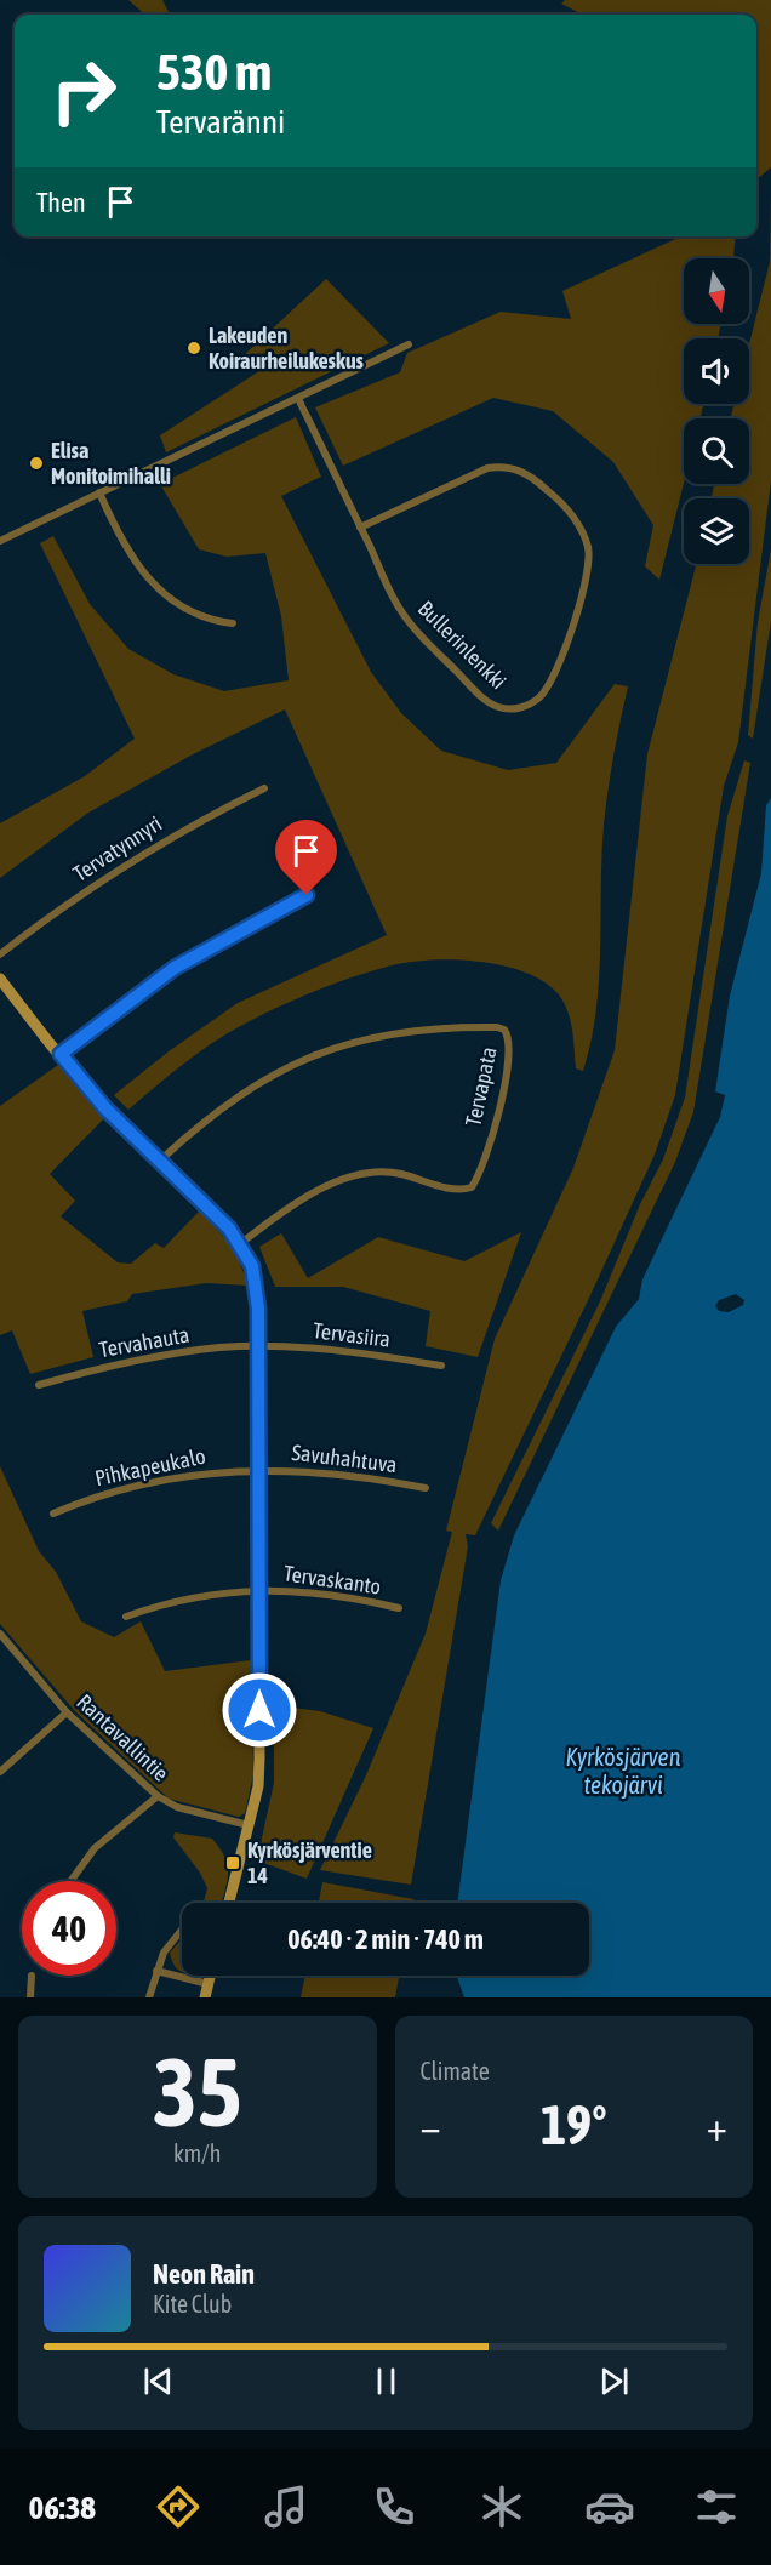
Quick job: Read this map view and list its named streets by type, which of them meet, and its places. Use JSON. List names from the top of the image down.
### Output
{
  "streets": {
    "street": [
      "Bullerinlenkki",
      "Tervatynnyri",
      "Tervapata",
      "Tervasiira",
      "Tervahauta",
      "Savuhahtuva",
      "Pihkapeukalo",
      "Tervaskanto",
      "Rantavallintie"
    ]
  },
  "crossings": [
    ["Tervasiira", "Tervahauta"],
    ["Savuhahtuva", "Pihkapeukalo"]
  ],
  "water": ["Kyrkösjärven tekojärvi"],
  "places": {
    "other": ["Lakeuden Koiraurheilukeskus", "Elisa Monitoimihalli"],
    "transit": ["Kyrkösjärventie 14"]
  },
  "north": "bottom",
  "page": {
    "turn": ["530 m", "Tervaränni"],
    "then": "Then",
    "limit": "40",
    "trip": "06:40 · 2 min · 740 m",
    "tile": [
      ["35", "km/h"],
      "Climate"
    ],
    "heat": ["−", "19°", "+"],
    "song": ["Neon Rain", "Kite Club"],
    "tabs": "06:38"
  }
}
